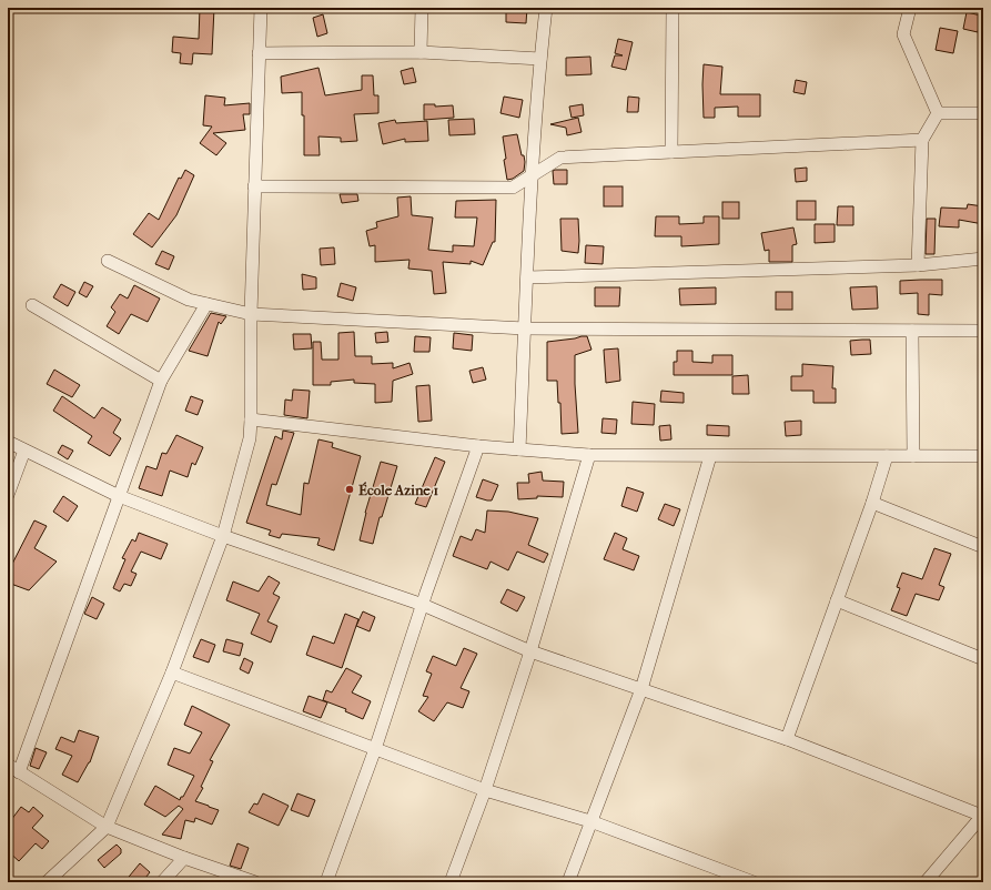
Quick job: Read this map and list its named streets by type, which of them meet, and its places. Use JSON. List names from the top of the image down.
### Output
{
  "places": ["École Azine 1"]
}
